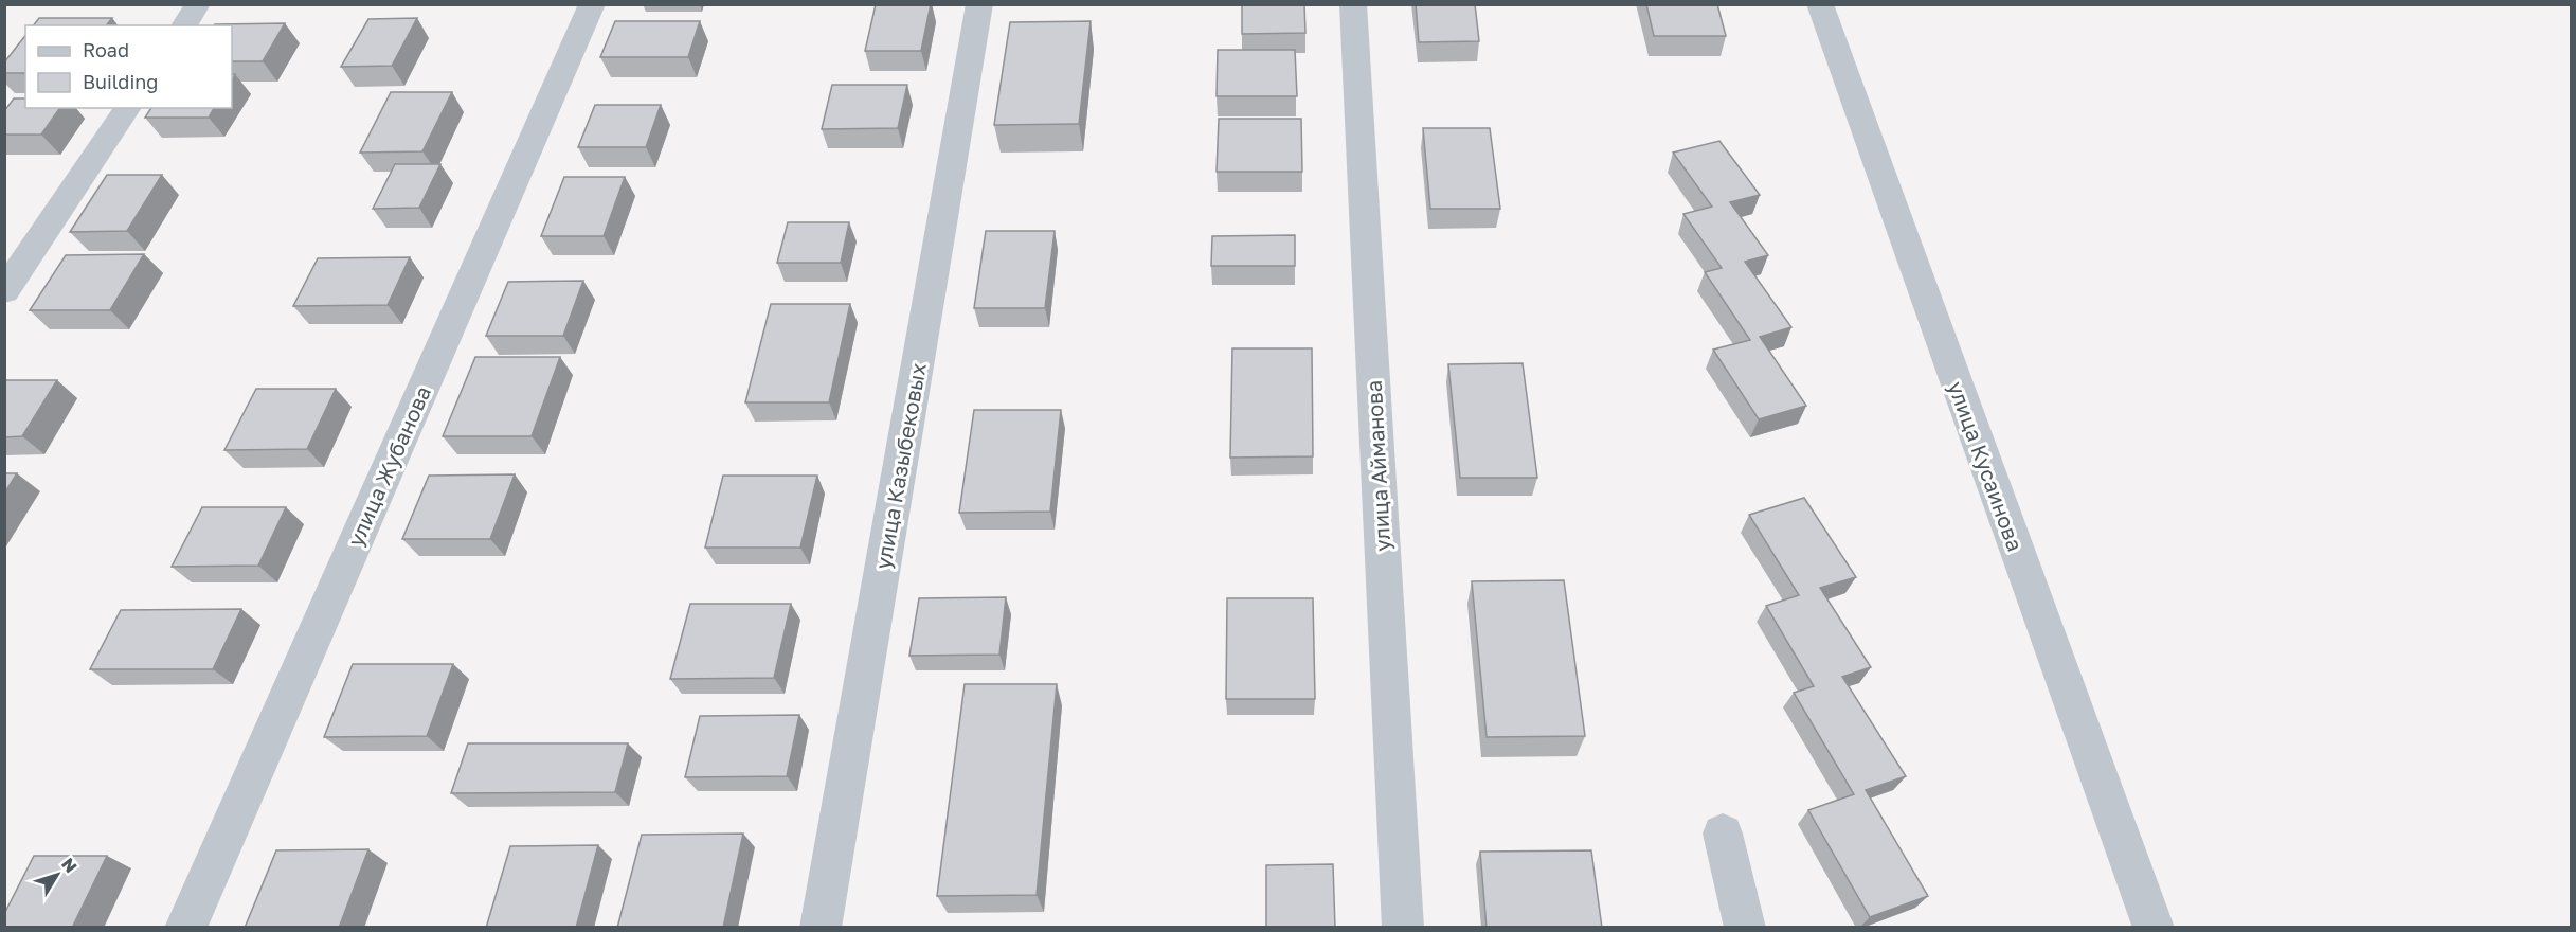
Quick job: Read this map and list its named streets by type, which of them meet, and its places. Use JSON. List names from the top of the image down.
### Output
{
  "streets": {
    "street": [
      "улица Жубанова",
      "улица Казыбековых",
      "улица Айманова",
      "улица Кусаинова"
    ]
  },
  "legend": ["Road", "Building"],
  "north": "top right"
}
